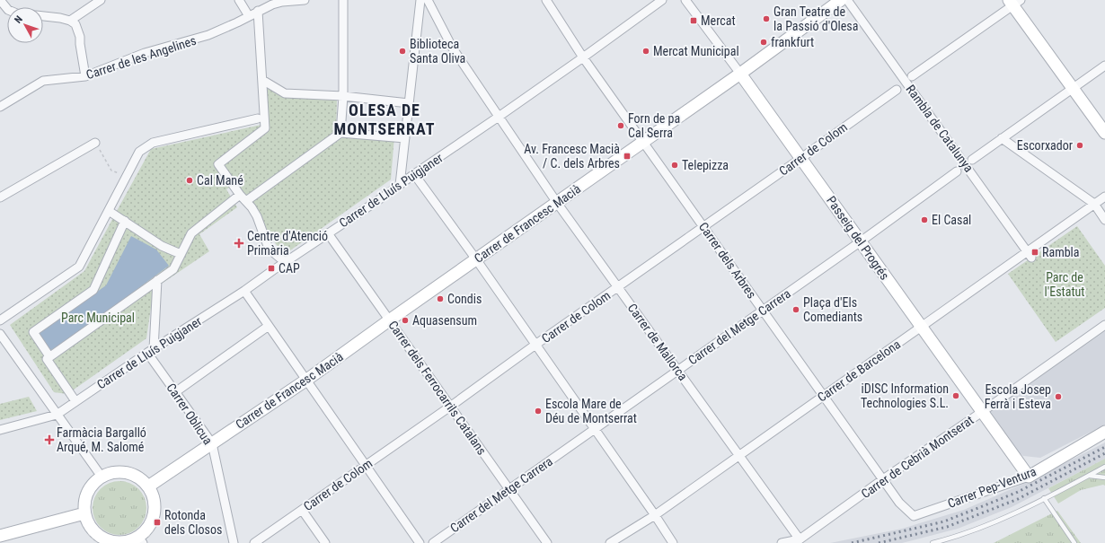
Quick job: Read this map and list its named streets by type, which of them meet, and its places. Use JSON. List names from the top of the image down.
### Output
{
  "streets": {
    "street": [
      "Carrer de les Angelines",
      "Rambla de Catalunya",
      "Carrer de Colom",
      "Carrer de Lluís Puigjaner",
      "Carrer de Francesc Macià",
      "Passeig del Progrés",
      "Carrer dels Arbres",
      "Carrer del Metge Carrera",
      "Carrer de Mallorca",
      "Carrer de Barcelona",
      "Carrer dels Ferrocarrils Catalans",
      "Carrer Oblicua",
      "Carrer de Cebrià Montserat",
      "Carrer Pep-Ventura"
    ]
  },
  "crossings": [
    ["Rambla de Catalunya", "Carrer de Barcelona"],
    ["Carrer de Colom", "Passeig del Progrés"],
    ["Carrer de Colom", "Carrer dels Arbres"],
    ["Carrer de Colom", "Carrer de Mallorca"],
    ["Carrer de Colom", "Carrer dels Ferrocarrils Catalans"],
    ["Carrer de Lluís Puigjaner", "Carrer dels Arbres"],
    ["Carrer de Lluís Puigjaner", "Carrer de Mallorca"],
    ["Carrer de Lluís Puigjaner", "Carrer dels Ferrocarrils Catalans"],
    ["Carrer de Lluís Puigjaner", "Carrer Oblicua"],
    ["Carrer de Francesc Macià", "Passeig del Progrés"],
    ["Carrer de Francesc Macià", "Carrer dels Arbres"],
    ["Carrer de Francesc Macià", "Carrer de Mallorca"],
    ["Carrer de Francesc Macià", "Carrer dels Ferrocarrils Catalans"],
    ["Carrer de Francesc Macià", "Carrer Oblicua"],
    ["Passeig del Progrés", "Carrer del Metge Carrera"],
    ["Passeig del Progrés", "Carrer de Barcelona"],
    ["Passeig del Progrés", "Carrer de Cebrià Montserat"],
    ["Passeig del Progrés", "Carrer Pep-Ventura"],
    ["Carrer dels Arbres", "Carrer del Metge Carrera"],
    ["Carrer dels Arbres", "Carrer de Barcelona"],
    ["Carrer dels Arbres", "Carrer de Cebrià Montserat"],
    ["Carrer dels Arbres", "Carrer Pep-Ventura"],
    ["Carrer del Metge Carrera", "Carrer de Mallorca"],
    ["Carrer del Metge Carrera", "Carrer dels Ferrocarrils Catalans"],
    ["Carrer de Mallorca", "Carrer de Barcelona"],
    ["Carrer de Mallorca", "Carrer de Cebrià Montserat"]
  ],
  "districts": ["OLESA DE MONTSERRAT"],
  "parks": ["Parc de l'Estatut", "Parc Municipal"],
  "places": {
    "other": [
      "Gran Teatre de la Passió d'Olesa",
      "frankfurt",
      "Biblioteca Santa Oliva",
      "Mercat Municipal",
      "Forn de pa Cal Serra",
      "Escorxador",
      "Telepizza",
      "Cal Mané",
      "El Casal",
      "Condis",
      "Plaça d'Els Comediants",
      "Aquasensum",
      "iDISC Information Technologies S.L.",
      "Escola Josep Ferrà i Esteva",
      "Escola Mare de Déu de Montserrat"
    ],
    "transit": [
      "Mercat",
      "Av. Francesc Macià / C. dels Arbres",
      "Rambla",
      "CAP",
      "Rotonda dels Closos"
    ],
    "health": ["Centre d'Atenció Primària", "Farmàcia Bargalló Arqué, M. Salomé"]
  },
  "north": "top left"
}
